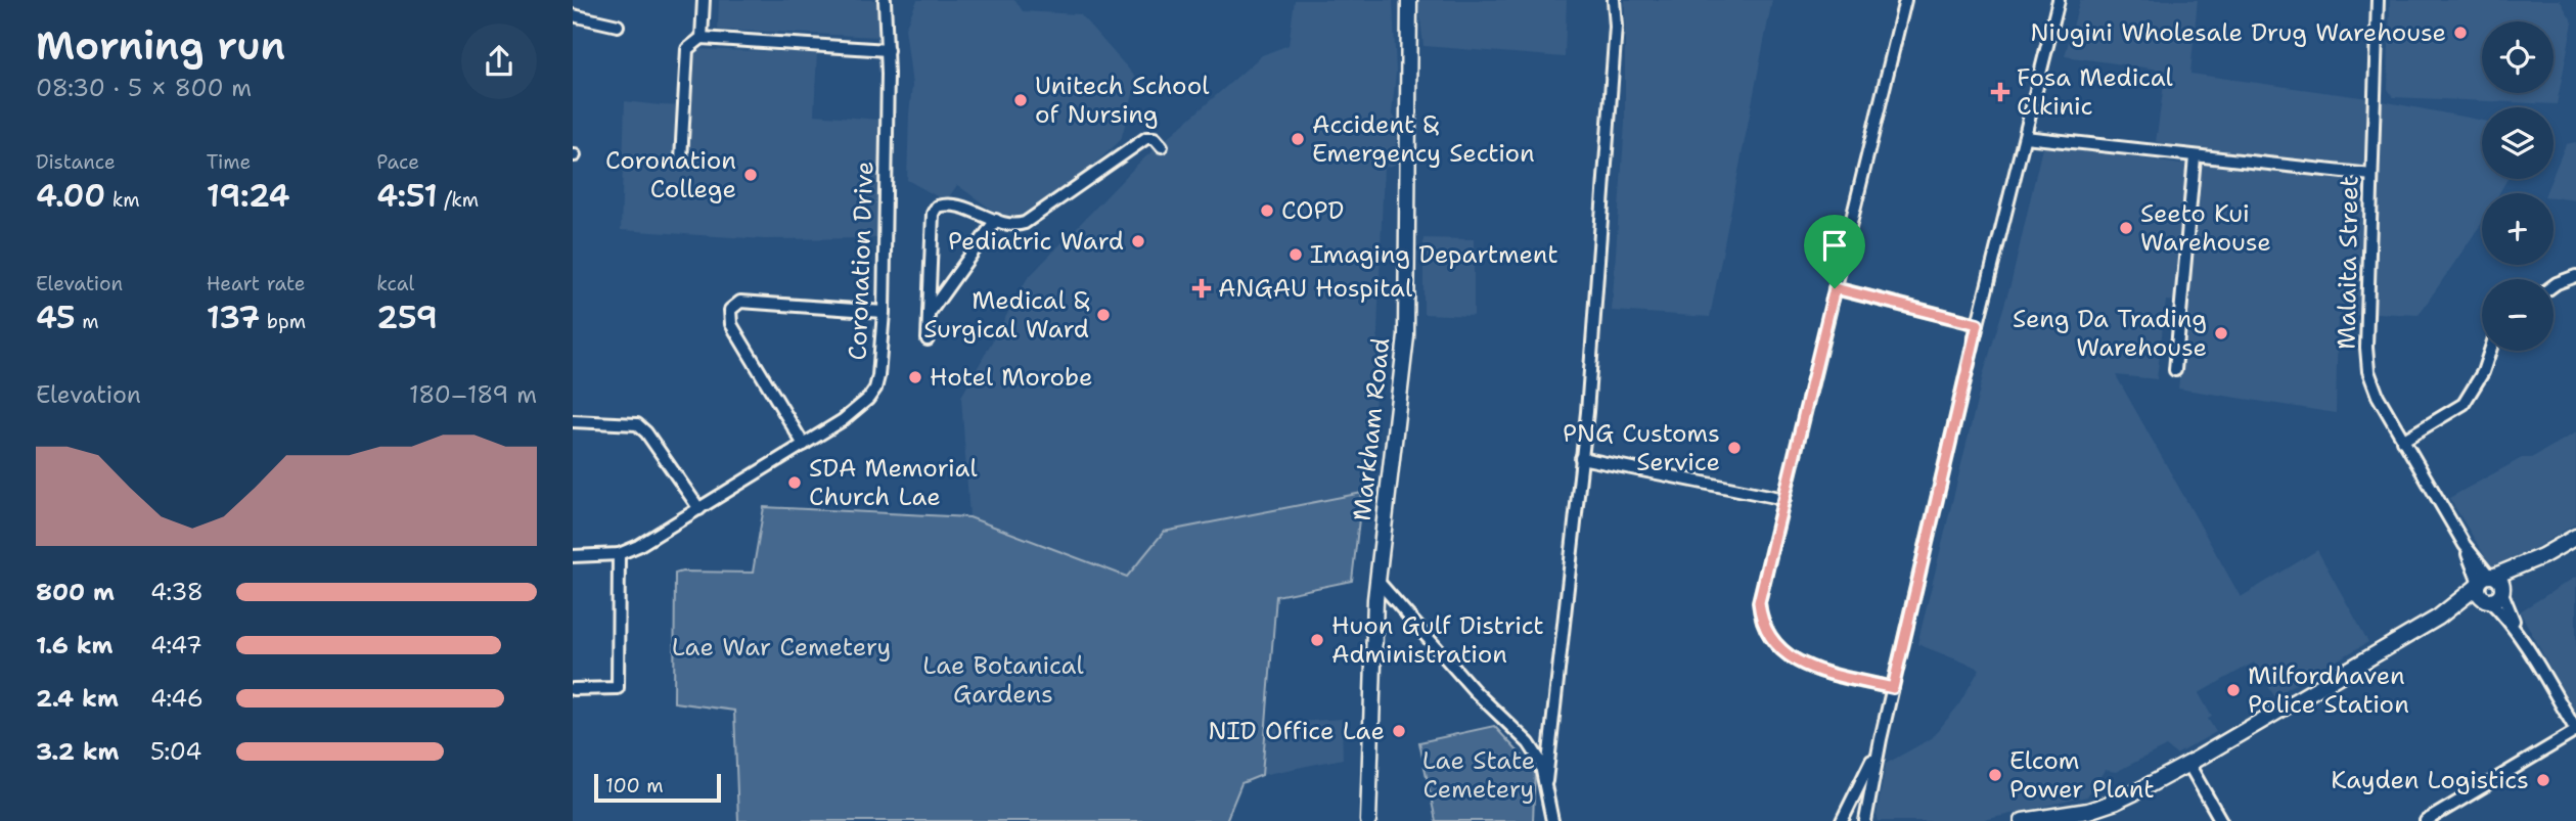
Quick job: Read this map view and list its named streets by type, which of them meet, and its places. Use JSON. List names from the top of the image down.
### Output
{
  "streets": {
    "main road": ["Markham Road"],
    "street": ["Coronation Drive", "Malaita Street"]
  },
  "parks": ["Lae War Cemetery", "Lae Botanical Gardens", "Lae State Cemetery"],
  "places": {
    "other": [
      "Niugini Wholesale Drug Warehouse",
      "Unitech School of Nursing",
      "Accident & Emergency Section",
      "Coronation College",
      "COPD",
      "Seeto Kui Warehouse",
      "Pediatric Ward",
      "Imaging Department",
      "Medical & Surgical Ward",
      "Seng Da Trading Warehouse",
      "Hotel Morobe",
      "PNG Customs Service",
      "SDA Memorial Church Lae",
      "Huon Gulf District Administration",
      "Milfordhaven Police Station",
      "NID Office Lae",
      "Elcom Power Plant",
      "Kayden Logistics"
    ],
    "health": ["Fosa Medical Clkinic", "ANGAU Hospital"]
  },
  "scale_bar": "100 m",
  "page": {
    "heading": ["Morning run", "08:30 · 5 × 800 m"],
    "map_buttons": ["+", "−"],
    "stats": [
      ["Distance", "4.00 km"],
      ["Time", "19:24"],
      ["Pace", "4:51 /km"],
      ["Elevation", "45 m"],
      ["Heart rate", "137 bpm"],
      ["kcal", "259"]
    ],
    "chart": ["Elevation", "180–189 m"],
    "list": [
      {
        "name": "800 m",
        "note": "4:38"
      },
      {
        "name": "1.6 km",
        "note": "4:47"
      },
      {
        "name": "2.4 km",
        "note": "4:46"
      },
      {
        "name": "3.2 km",
        "note": "5:04"
      }
    ],
    "scale": "100 m"
  }
}
